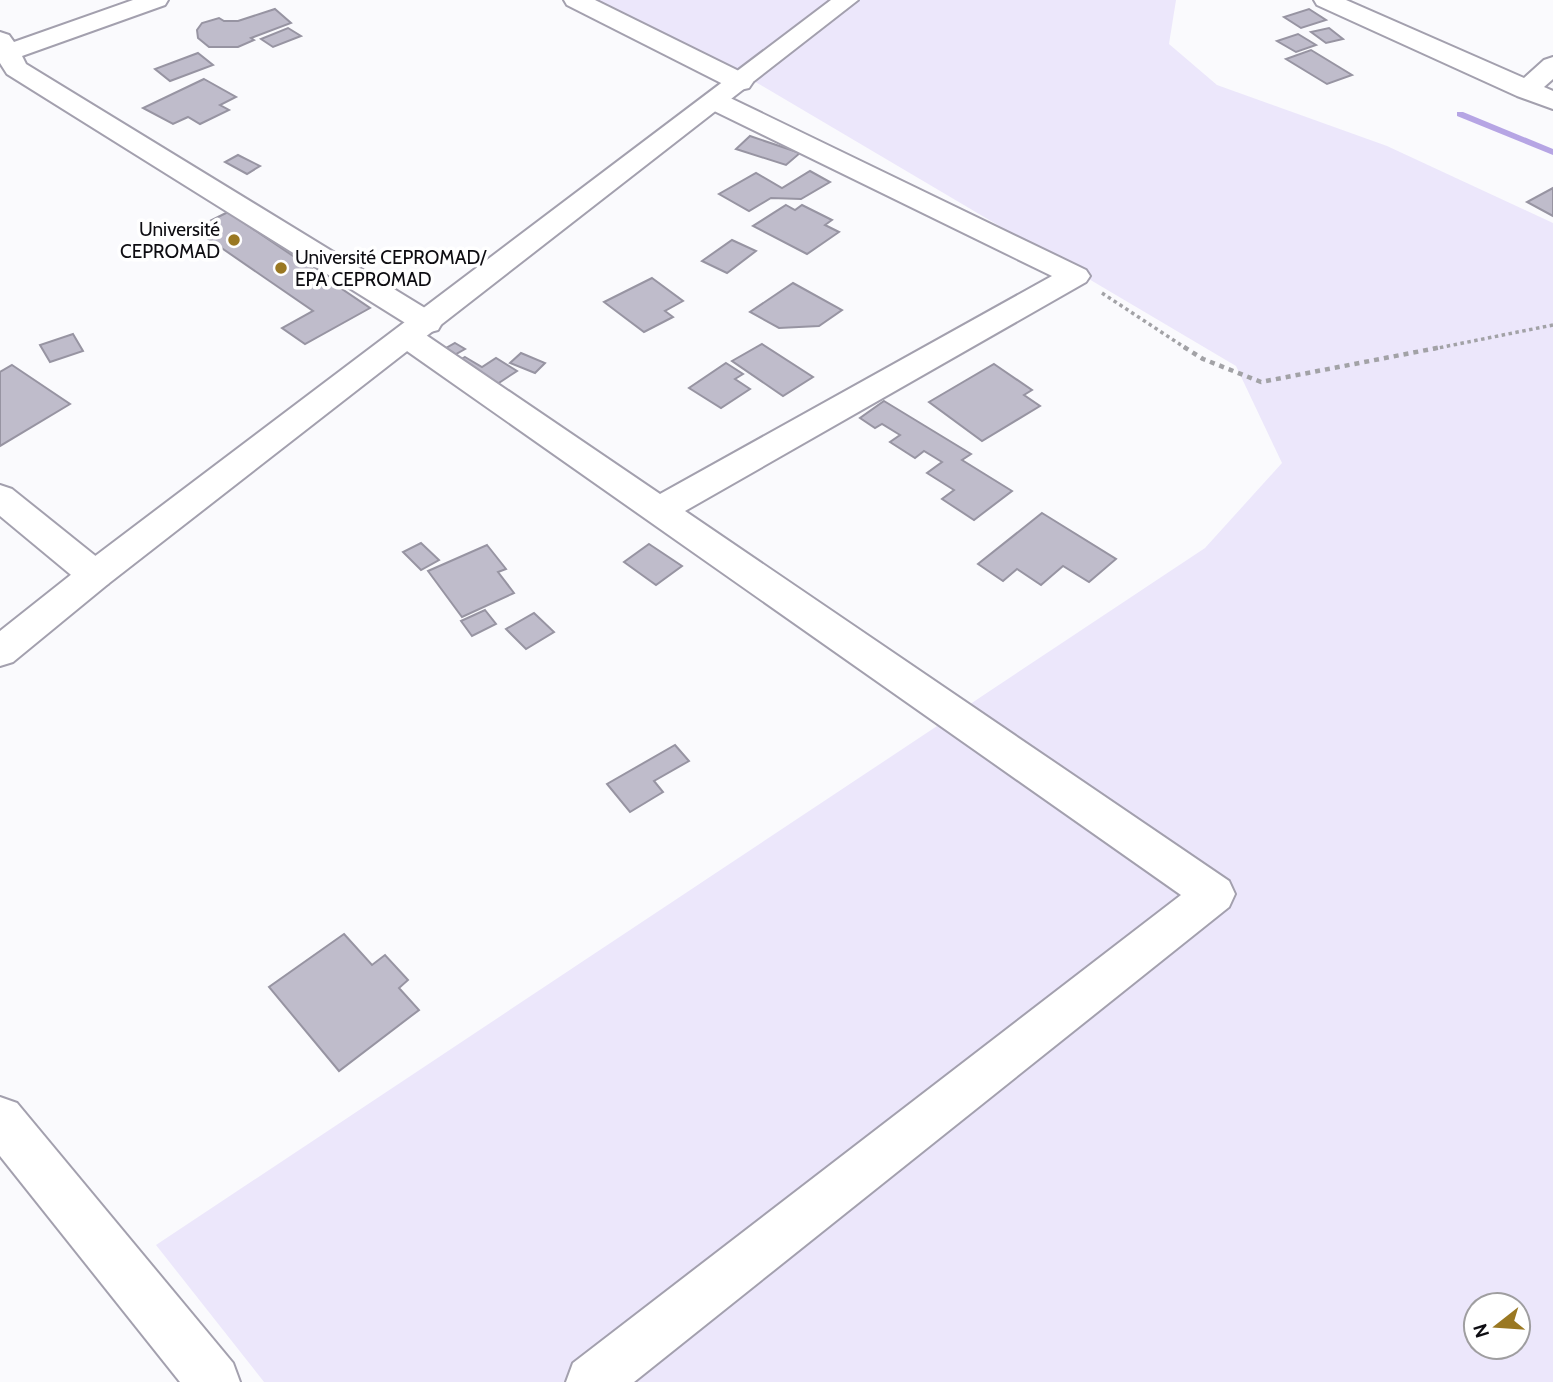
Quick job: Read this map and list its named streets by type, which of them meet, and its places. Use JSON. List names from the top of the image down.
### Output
{
  "places": ["Université CEPROMAD", "Université CEPROMAD/ EPA CEPROMAD"],
  "north": "left"
}
